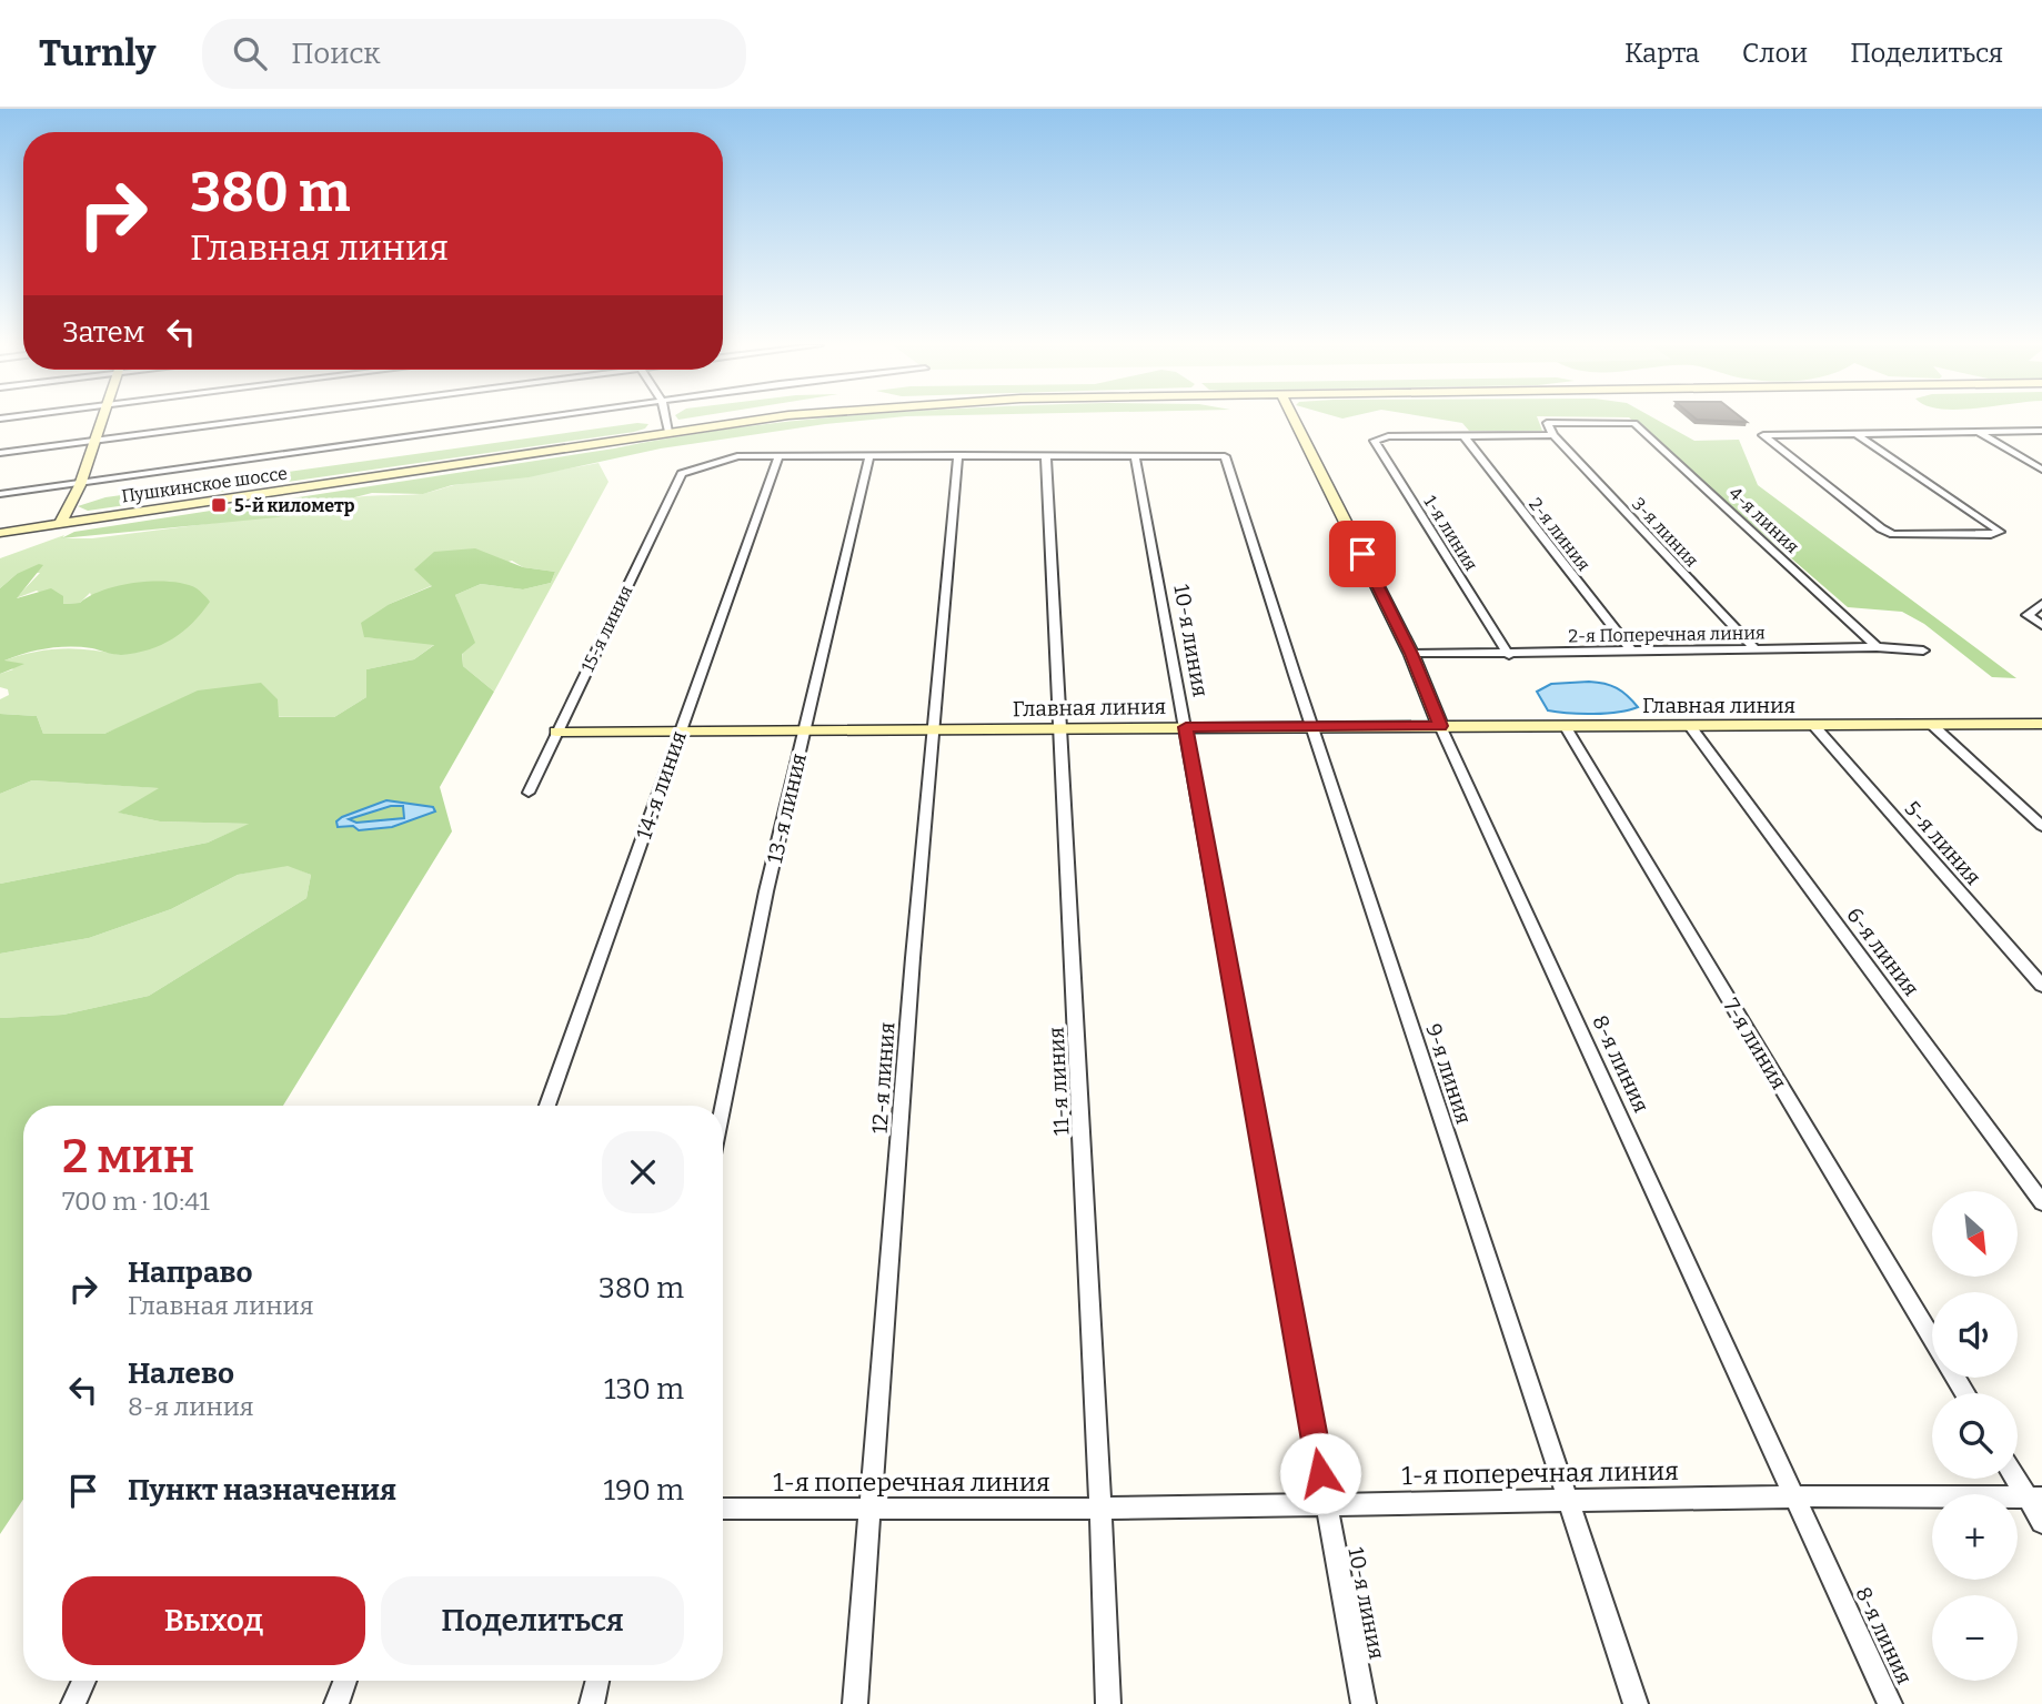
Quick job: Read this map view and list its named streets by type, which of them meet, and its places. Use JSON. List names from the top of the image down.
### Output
{
  "streets": {
    "street": [
      "Пушкинское шоссе",
      "4-я линия",
      "3-я линия",
      "1-я линия",
      "2-я линия",
      "15-я линия",
      "2-я Поперечная линия",
      "10-я линия",
      "Главная линия",
      "14-я линия",
      "13-я линия",
      "5-я линия",
      "6-я линия",
      "7-я линия",
      "8-я линия",
      "9-я линия",
      "12-я линия",
      "11-я линия",
      "1-я поперечная линия"
    ]
  },
  "crossings": [
    ["4-я линия", "3-я линия"],
    ["4-я линия", "2-я Поперечная линия"],
    ["3-я линия", "2-я Поперечная линия"],
    ["1-я линия", "2-я линия"],
    ["1-я линия", "2-я Поперечная линия"],
    ["2-я линия", "2-я Поперечная линия"],
    ["15-я линия", "Главная линия"],
    ["2-я Поперечная линия", "8-я линия"],
    ["10-я линия", "Главная линия"],
    ["10-я линия", "1-я поперечная линия"],
    ["Главная линия", "14-я линия"],
    ["Главная линия", "13-я линия"],
    ["Главная линия", "5-я линия"],
    ["Главная линия", "6-я линия"],
    ["Главная линия", "7-я линия"],
    ["Главная линия", "8-я линия"],
    ["Главная линия", "9-я линия"],
    ["Главная линия", "12-я линия"],
    ["Главная линия", "11-я линия"],
    ["8-я линия", "1-я поперечная линия"],
    ["9-я линия", "1-я поперечная линия"],
    ["12-я линия", "1-я поперечная линия"],
    ["11-я линия", "1-я поперечная линия"]
  ],
  "places": {
    "transit": ["5-й километр"]
  },
  "north": "bottom right",
  "page": {
    "header": "Turnly",
    "search": "Поиск",
    "nav": ["Карта", "Слои", "Поделиться"],
    "turn": ["380 m", "Главная линия"],
    "then": "Затем",
    "heading": ["2 мин", "700 m · 10:41"],
    "map_buttons": ["+", "−"],
    "list": [
      {
        "name": "Направо",
        "note": "Главная линия",
        "value": "380 m"
      },
      {
        "name": "Налево",
        "note": "8-я линия",
        "value": "130 m"
      },
      {
        "name": "Пункт назначения",
        "value": "190 m"
      }
    ],
    "buttons": ["Выход", "Поделиться"]
  }
}
